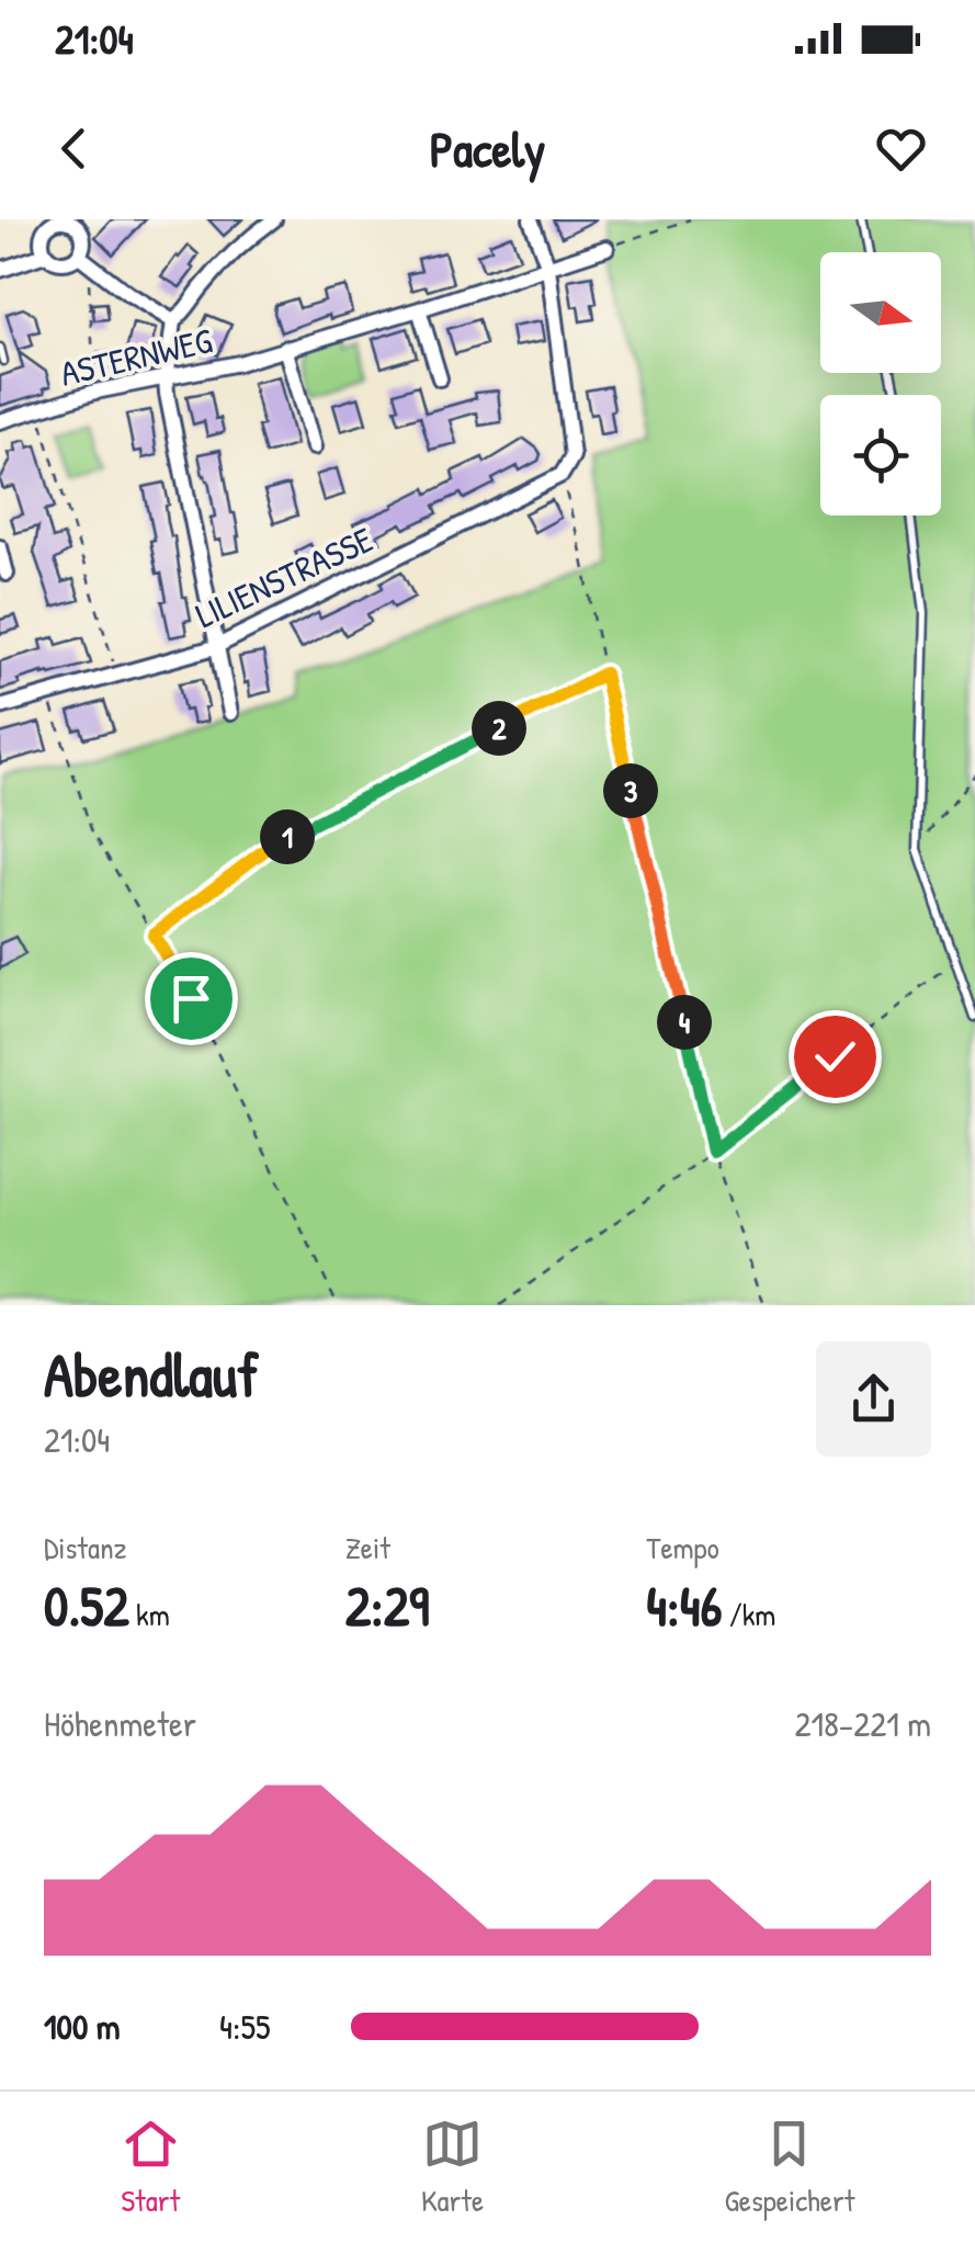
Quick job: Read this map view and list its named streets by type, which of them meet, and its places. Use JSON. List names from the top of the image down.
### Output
{
  "streets": {
    "street": ["ASTERNWEG", "LILIENSTRASSE"]
  },
  "north": "right",
  "page": {
    "status": "21:04",
    "header": "Pacely",
    "pins": [
      "2",
      "3",
      "1",
      "4"
    ],
    "heading": ["Abendlauf", "21:04"],
    "stats": [
      ["Distanz", "0.52 km"],
      ["Zeit", "2:29"],
      ["Tempo", "4:46 /km"]
    ],
    "chart": ["Höhenmeter", "218–221 m"],
    "list": [
      {
        "name": "100 m",
        "note": "4:55"
      }
    ],
    "tabs": ["Start", "Karte", "Gespeichert"]
  }
}
